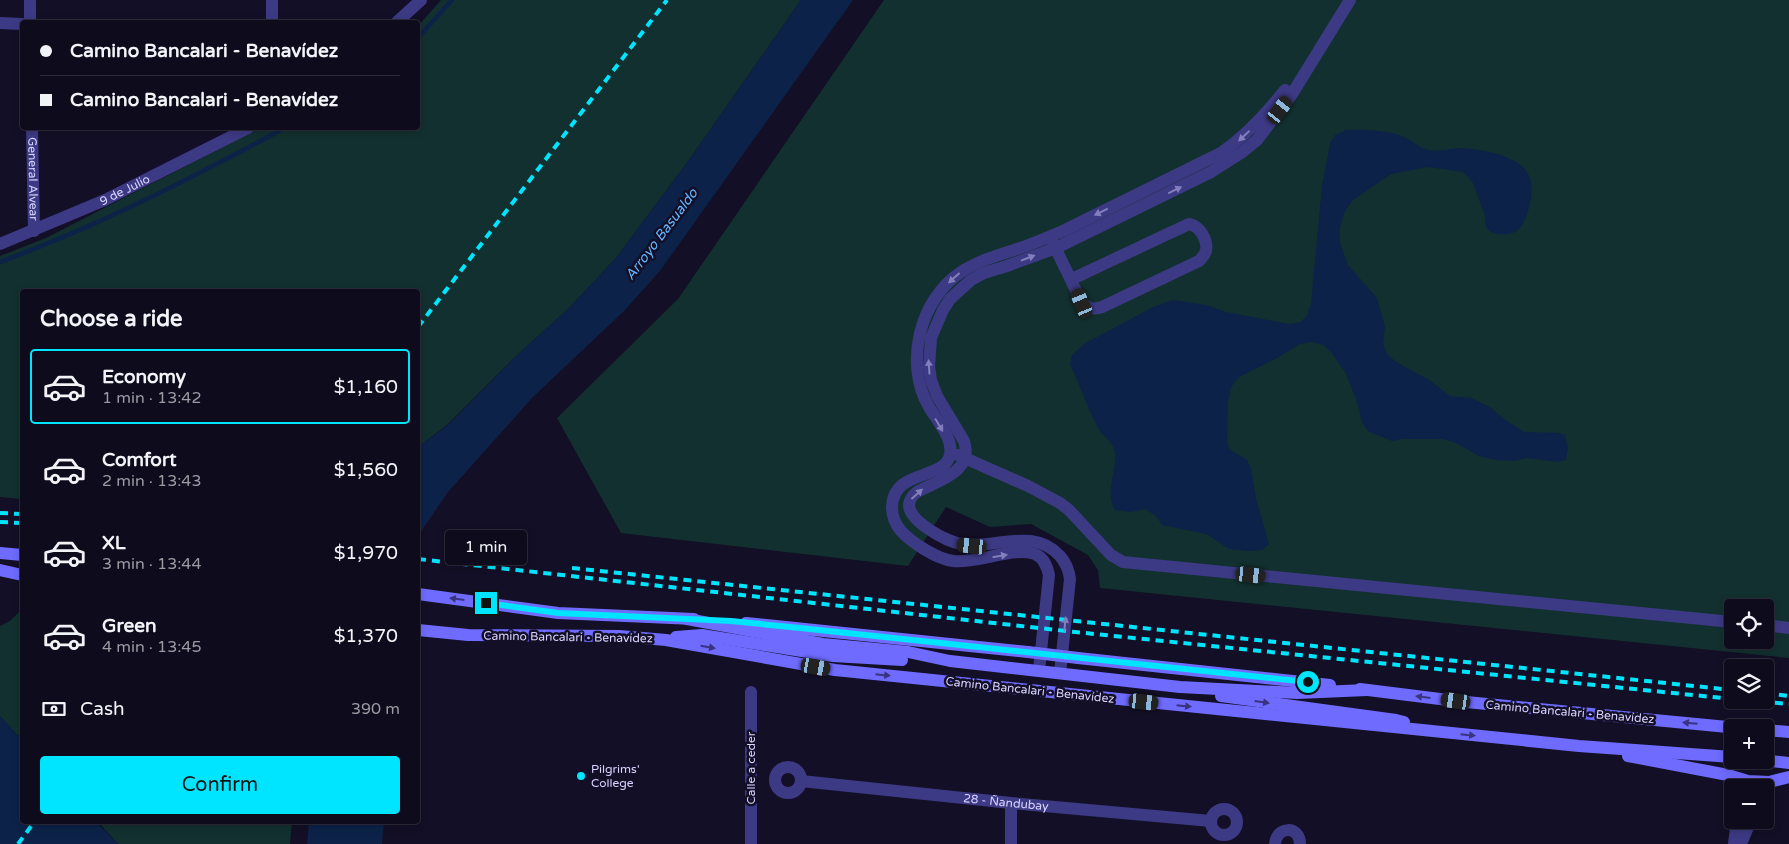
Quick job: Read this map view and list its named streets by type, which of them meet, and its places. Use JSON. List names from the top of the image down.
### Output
{
  "streets": {
    "main road": ["Camino Bancalari - Benavídez"],
    "street": [
      "General Alvear",
      "9 de Julio",
      "Calle a ceder",
      "28 - Ñandubay"
    ]
  },
  "crossings": [
    ["General Alvear", "9 de Julio"]
  ],
  "water": ["Arroyo Basualdo"],
  "places": ["Pilgrims' College"],
  "page": {
    "banner": ["Camino Bancalari - Benavídez", "Camino Bancalari - Benavídez"],
    "heading": "Choose a ride",
    "list": [
      {
        "name": "Economy",
        "note": "1 min · 13:42",
        "value": "$1,160"
      },
      {
        "name": "Comfort",
        "note": "2 min · 13:43",
        "value": "$1,560"
      },
      {
        "name": "XL",
        "note": "3 min · 13:44",
        "value": "$1,970"
      },
      {
        "name": "Green",
        "note": "4 min · 13:45",
        "value": "$1,370"
      }
    ],
    "bubble": "1 min",
    "map_buttons": ["+", "−"],
    "pay": ["Cash", "390 m"],
    "buttons": "Confirm"
  }
}
